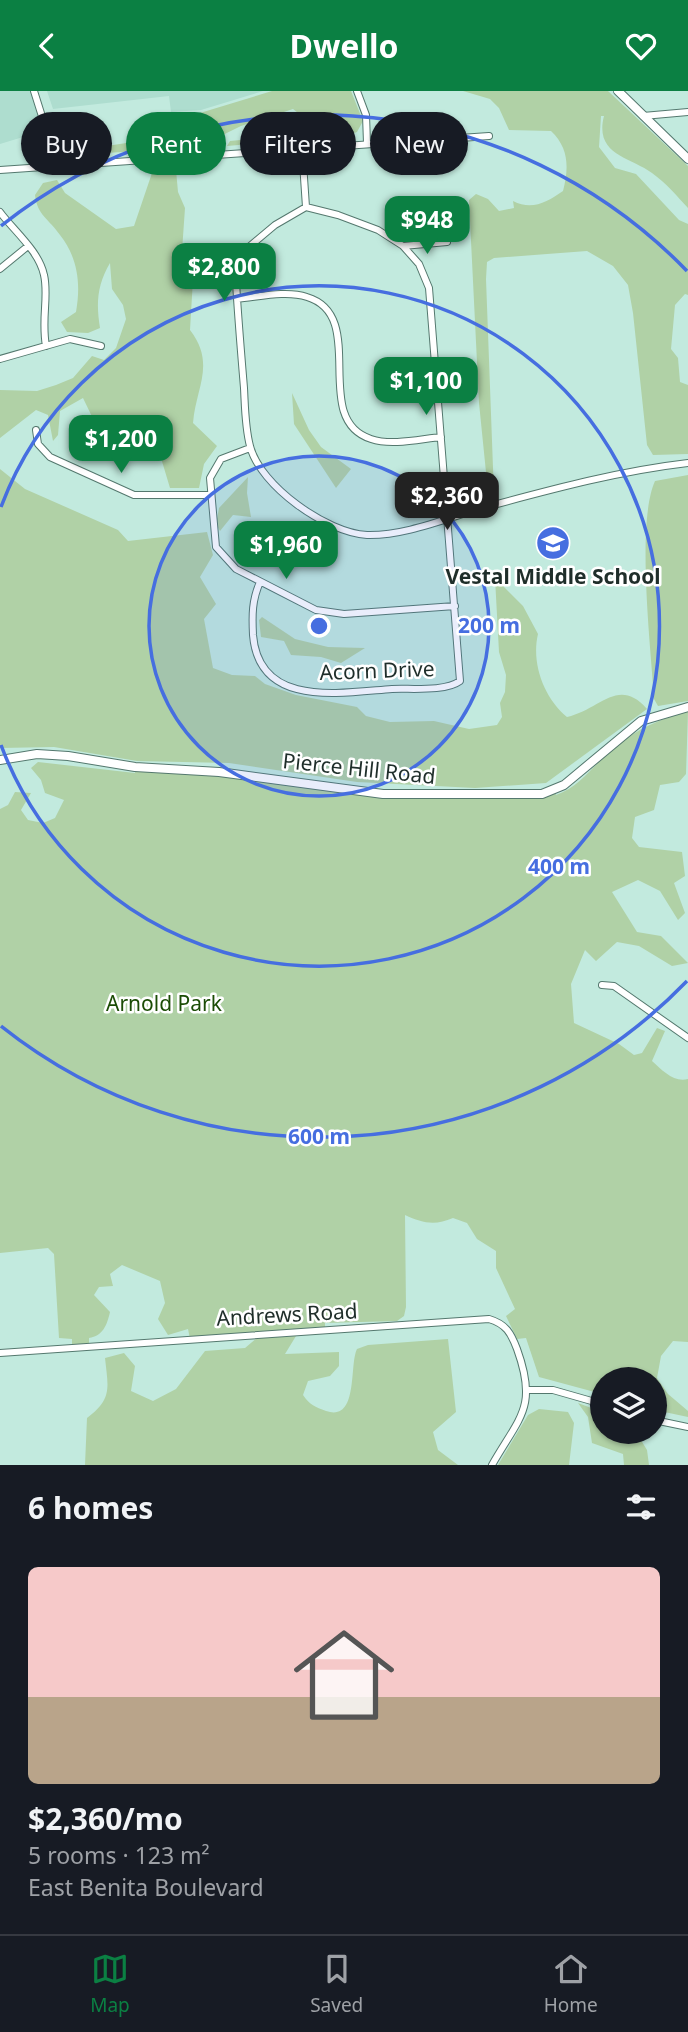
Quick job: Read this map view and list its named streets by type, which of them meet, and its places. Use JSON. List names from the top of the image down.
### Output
{
  "streets": {
    "street": ["Acorn Drive", "Pierce Hill Road", "Andrews Road"]
  },
  "parks": ["Arnold Park"],
  "places": {
    "school or university": ["Vestal Middle School"]
  },
  "page": {
    "header": "Dwello",
    "chip": [
      "Buy",
      "Rent",
      "Filters",
      "New"
    ],
    "price": [
      "$948",
      "$2,800",
      "$1,100",
      "$1,200",
      "$2,360",
      "$1,960"
    ],
    "heading": "6 homes",
    "list": [
      {
        "name": "$2,360/mo",
        "note": "5 rooms · 123 m² · East Benita Boulevard"
      }
    ],
    "tabs": ["Map", "Saved", "Home"]
  },
  "rings": ["200 m", "400 m", "600 m"]
}
